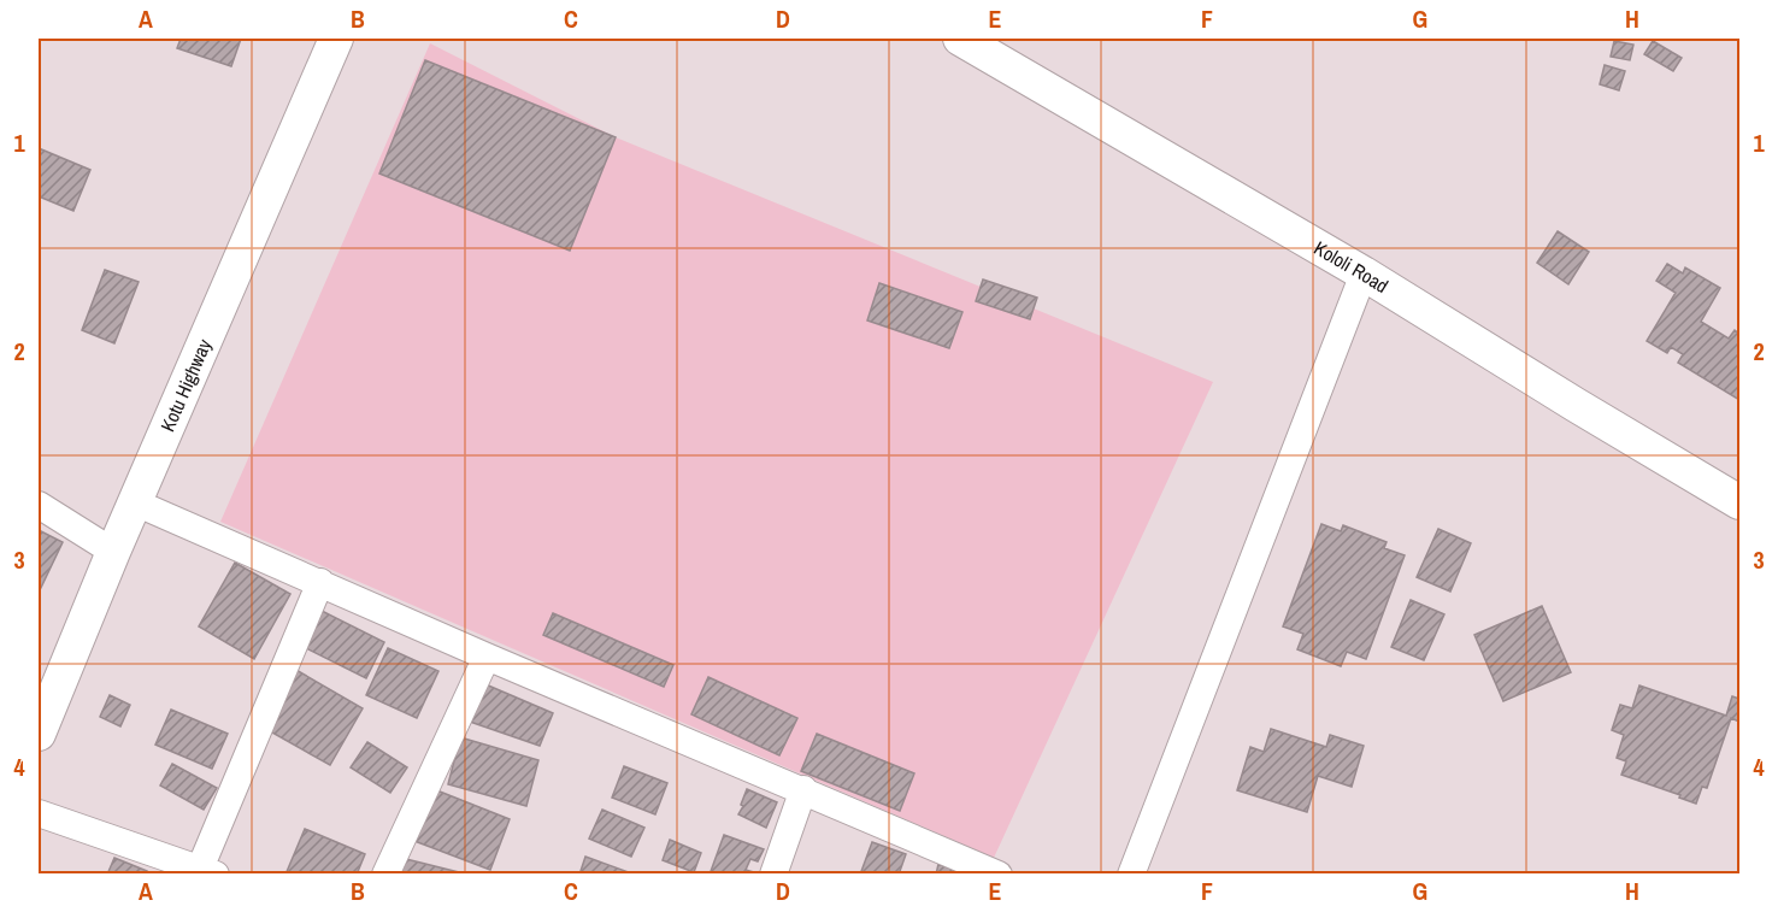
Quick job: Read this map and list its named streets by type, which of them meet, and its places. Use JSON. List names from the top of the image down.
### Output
{
  "streets": {
    "street": ["Kololi Road", "Kotu Highway"]
  },
  "grid": {
    "columns": [
      "A",
      "B",
      "C",
      "D",
      "E",
      "F",
      "G",
      "H"
    ],
    "rows": [
      "1",
      "2",
      "3",
      "4"
    ]
  }
}
